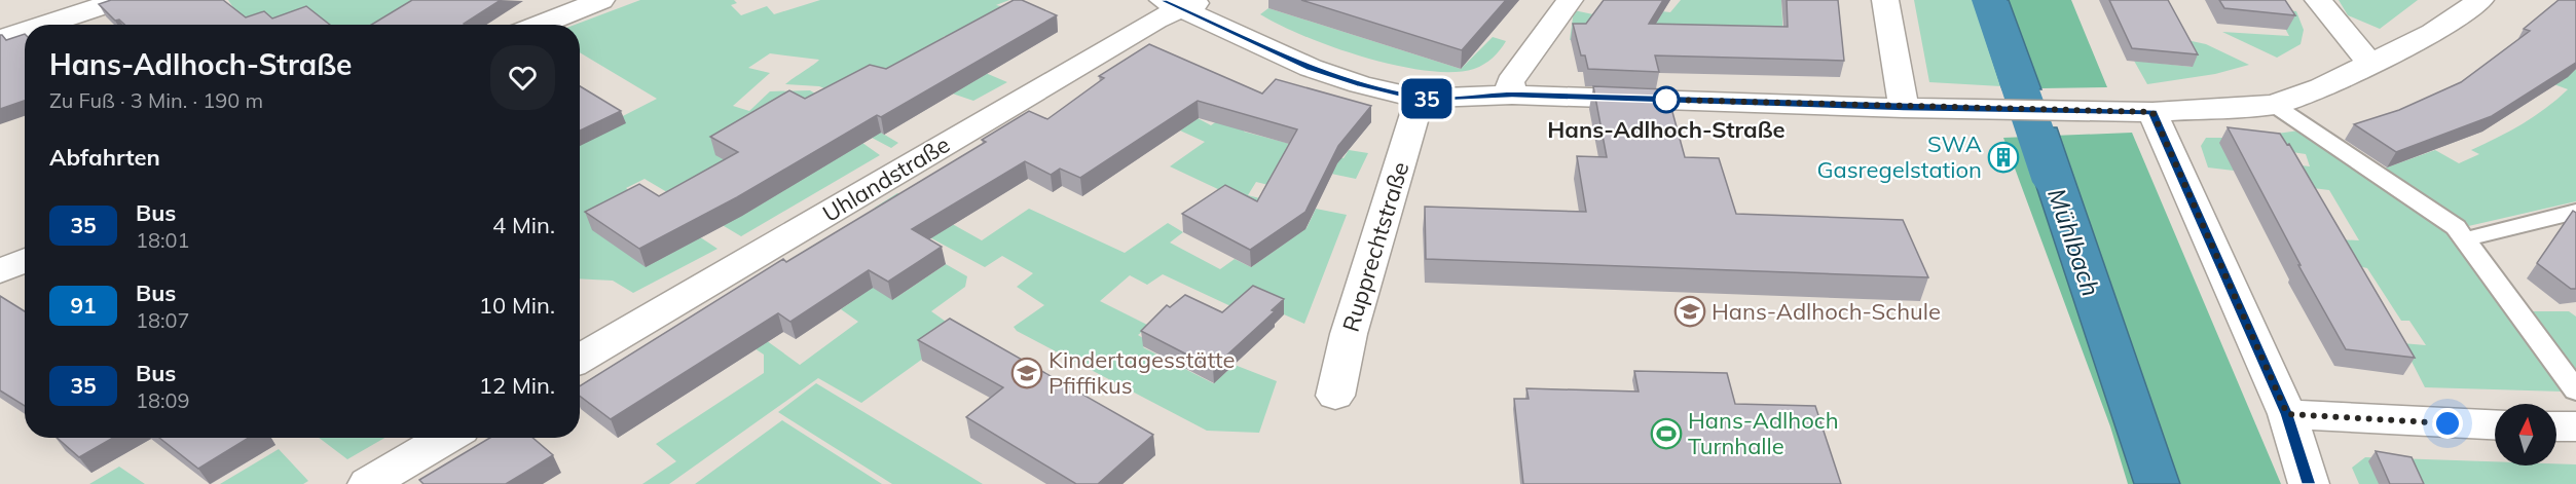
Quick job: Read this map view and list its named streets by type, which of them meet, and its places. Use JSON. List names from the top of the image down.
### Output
{
  "streets": {
    "street": ["Uhlandstraße", "Rupprechtstraße"]
  },
  "water": ["Mühlbach"],
  "places": {
    "other": ["Hans-Adlhoch-Straße"],
    "building": ["SWA Gasregelstation"],
    "school or university": ["Hans-Adlhoch-Schule", "Kindertagesstätte Pfiffikus"],
    "sports": ["Hans-Adlhoch Turnhalle"]
  },
  "lines": ["bus line 35"],
  "north": "top",
  "page": {
    "on_map": "35",
    "heading": [
      ["Hans-Adlhoch-Straße", "Zu Fuß · 3 Min. · 190 m"],
      "Abfahrten"
    ],
    "list": [
      {
        "mark": "35",
        "name": "Bus",
        "note": "18:01",
        "value": "4 Min."
      },
      {
        "mark": "91",
        "name": "Bus",
        "note": "18:07",
        "value": "10 Min."
      },
      {
        "mark": "35",
        "name": "Bus",
        "note": "18:09",
        "value": "12 Min."
      }
    ]
  }
}
